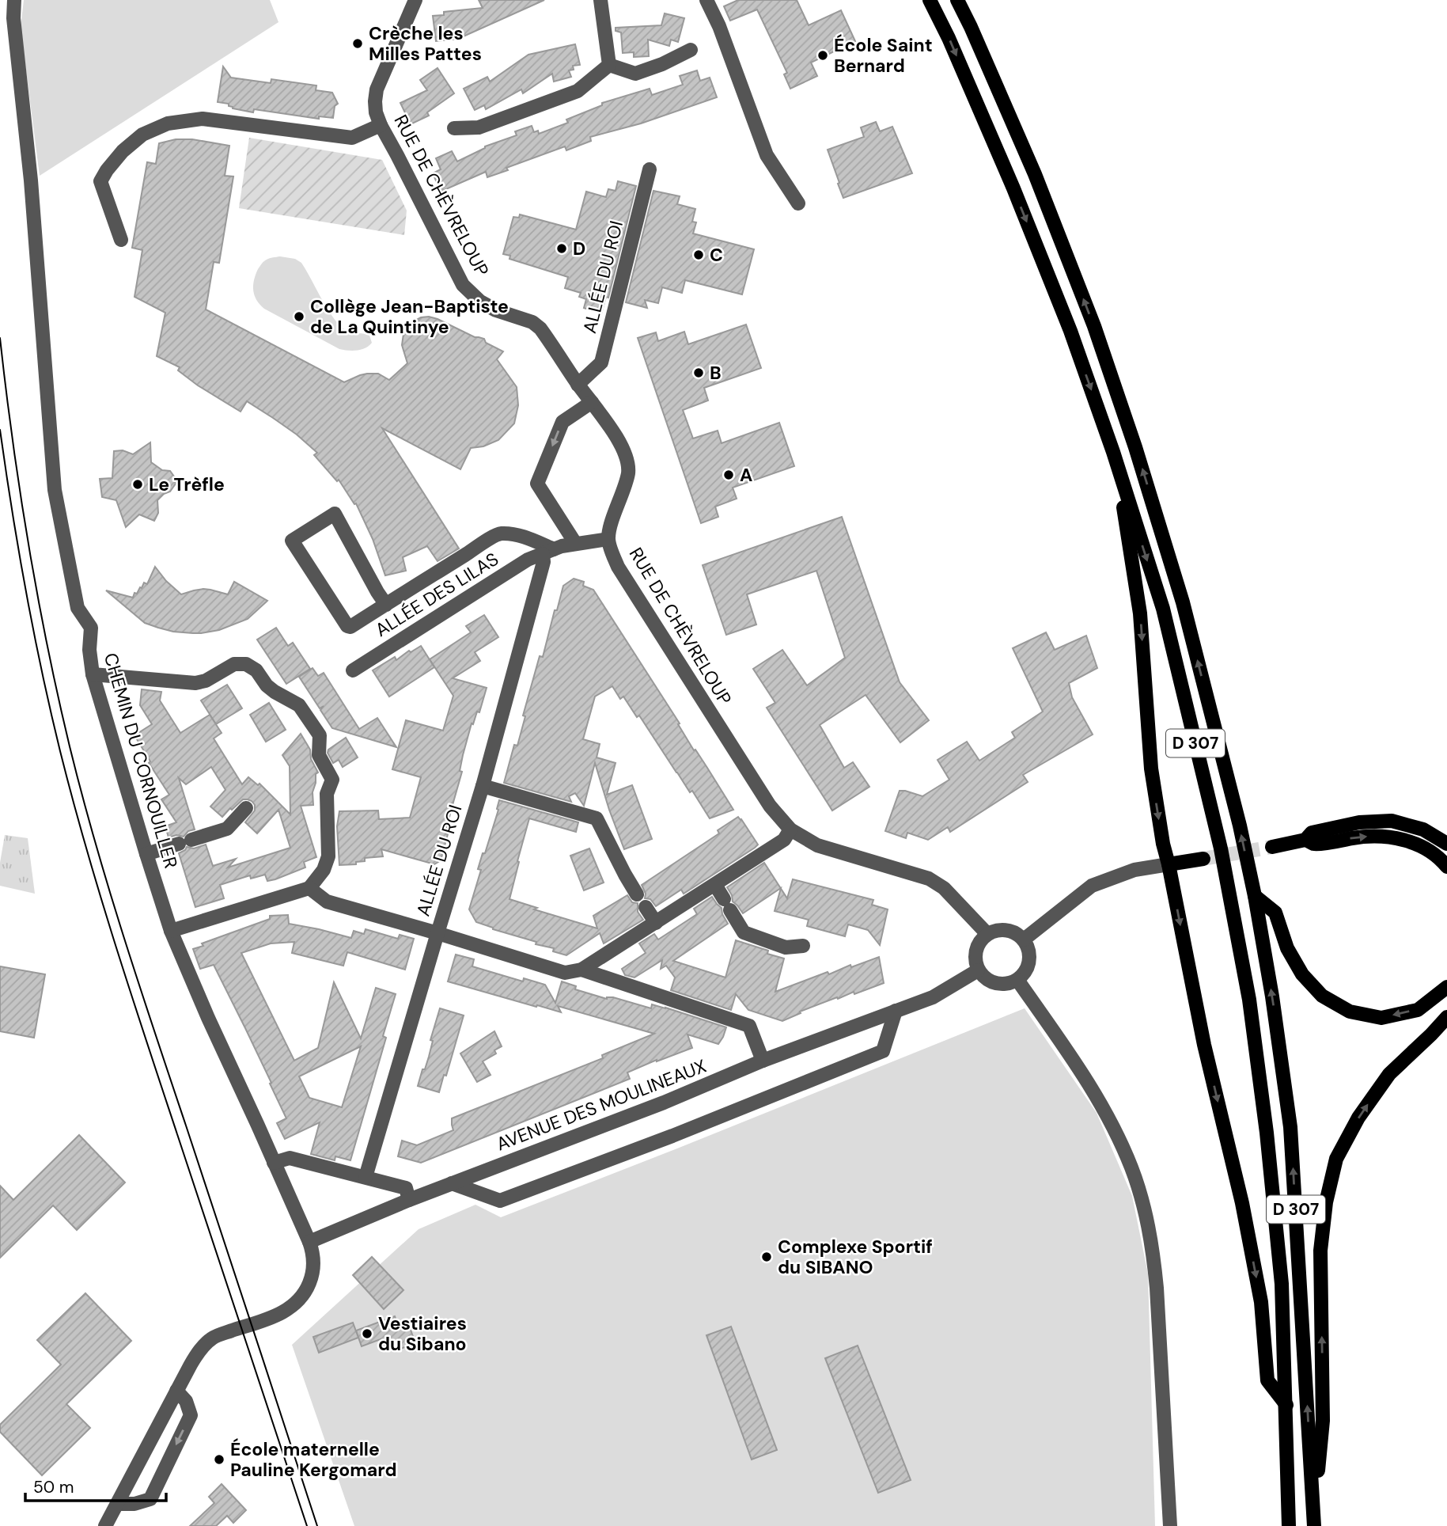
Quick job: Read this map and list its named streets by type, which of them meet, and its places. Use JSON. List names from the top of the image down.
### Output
{
  "streets": {
    "main road": ["D 307"],
    "street": [
      "RUE DE CHÈVRELOUP",
      "ALLÉE DU ROI",
      "ALLÉE DES LILAS",
      "CHEMIN DU CORNOUILLER",
      "AVENUE DES MOULINEAUX"
    ]
  },
  "crossings": [
    ["RUE DE CHÈVRELOUP", "ALLÉE DU ROI"],
    ["RUE DE CHÈVRELOUP", "ALLÉE DES LILAS"],
    ["RUE DE CHÈVRELOUP", "AVENUE DES MOULINEAUX"],
    ["ALLÉE DU ROI", "ALLÉE DES LILAS"],
    ["CHEMIN DU CORNOUILLER", "AVENUE DES MOULINEAUX"]
  ],
  "places": [
    "Crèche les Milles Pattes",
    "École Saint Bernard",
    "D",
    "C",
    "Collège Jean-Baptiste de La Quintinye",
    "B",
    "A",
    "Le Trèfle",
    "Complexe Sportif du SIBANO",
    "Vestiaires du Sibano",
    "École maternelle Pauline Kergomard"
  ],
  "scale_bar": "50 m"
}
